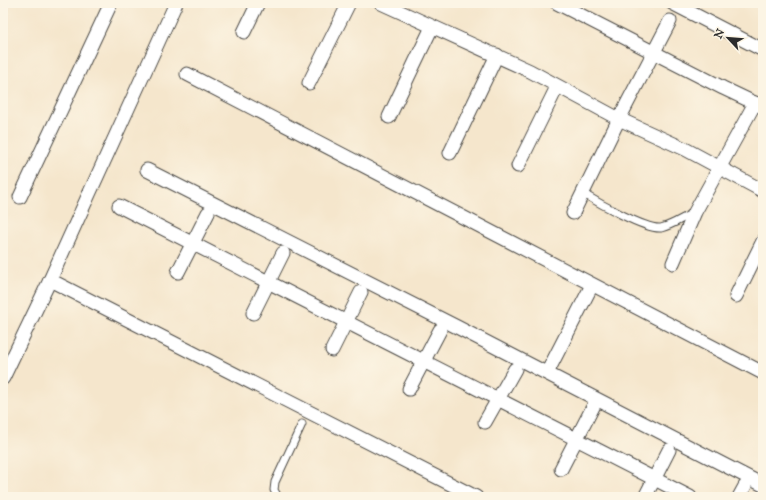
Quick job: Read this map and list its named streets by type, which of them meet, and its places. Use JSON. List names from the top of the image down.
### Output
{
  "north": "top left"
}
